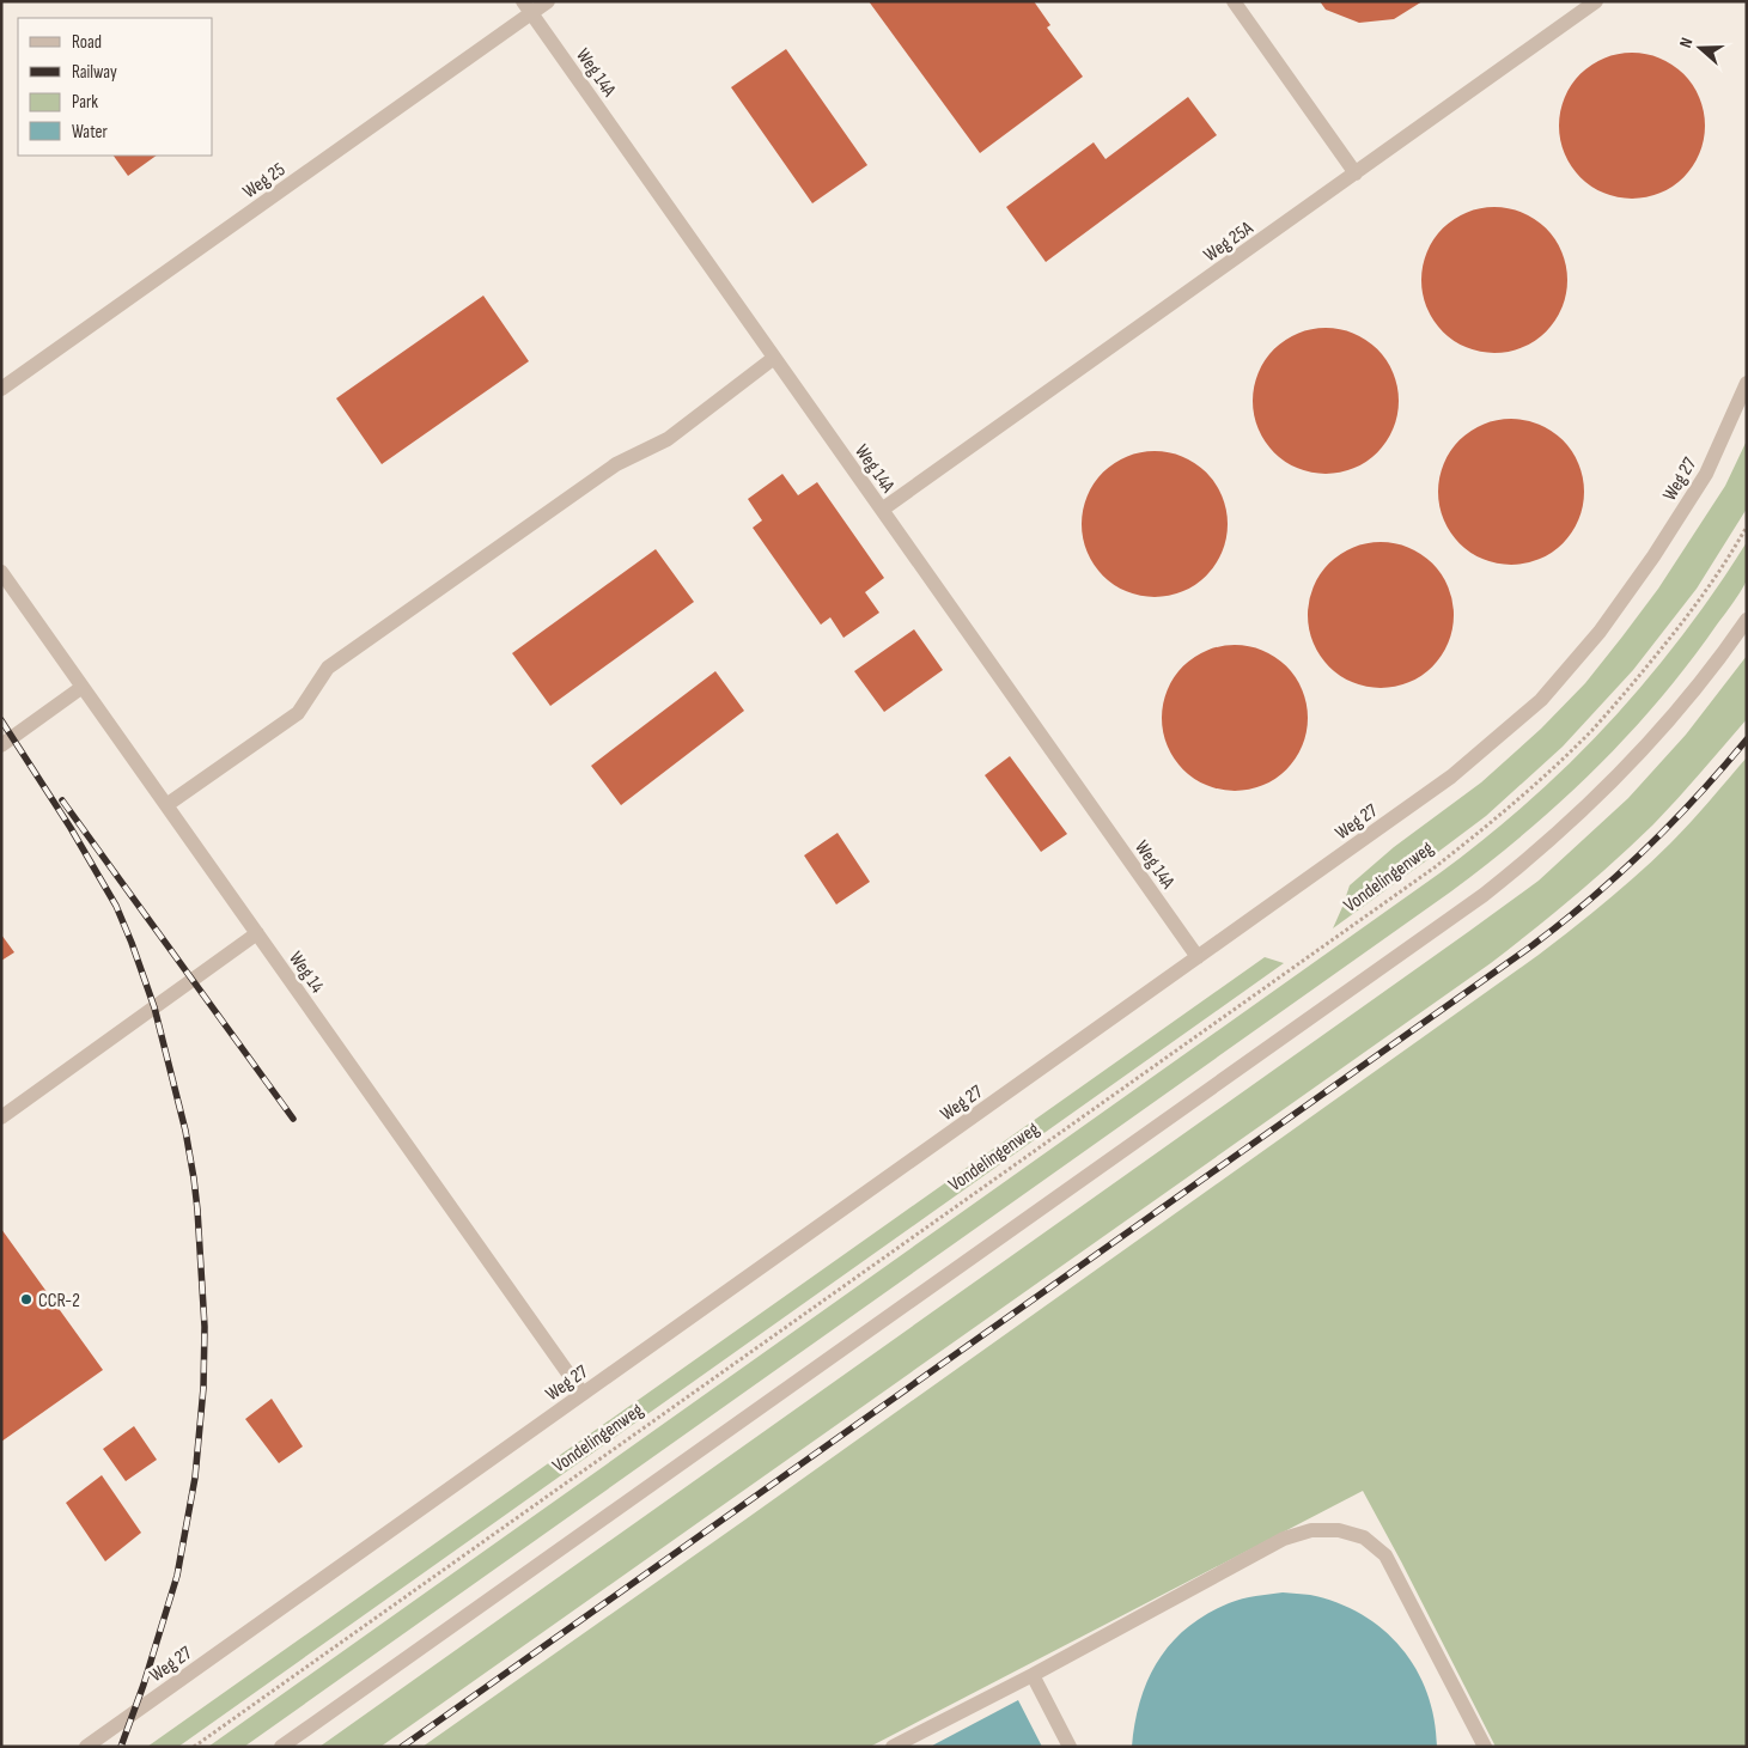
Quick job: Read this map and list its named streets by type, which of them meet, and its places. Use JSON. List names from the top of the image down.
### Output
{
  "streets": {
    "street": [
      "Weg 14A",
      "Weg 25",
      "Weg 25A",
      "Weg 27",
      "Weg 14"
    ],
    "path": ["Vondelingenweg"]
  },
  "crossings": [
    ["Weg 14A", "Weg 25"],
    ["Weg 14A", "Weg 25A"],
    ["Weg 14A", "Weg 27"],
    ["Weg 27", "Weg 14"]
  ],
  "places": ["CCR-2"],
  "legend": [
    "Road",
    "Railway",
    "Park",
    "Water"
  ],
  "north": "left"
}
